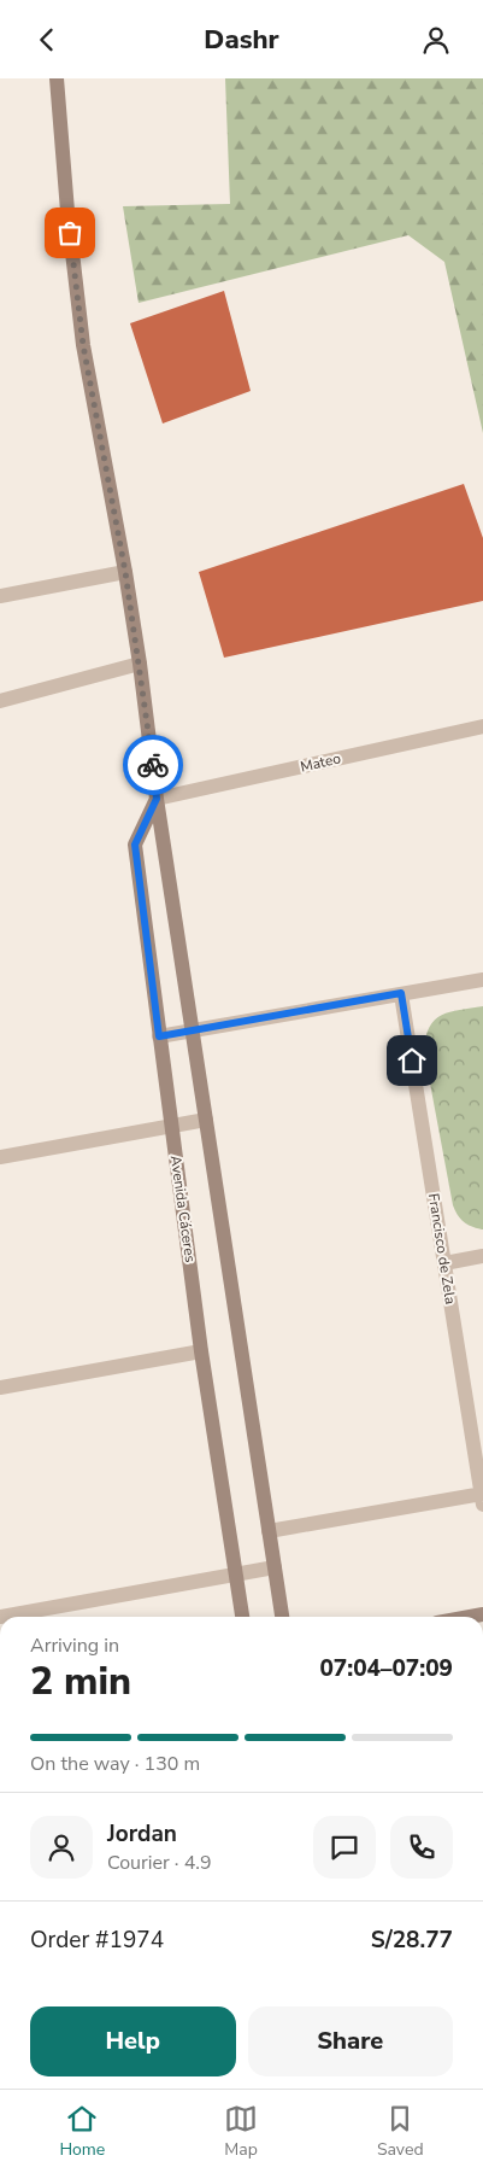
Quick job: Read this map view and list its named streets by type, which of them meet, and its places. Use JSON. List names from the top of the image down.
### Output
{
  "streets": {
    "street": ["Mateo", "Avenida Cáceres", "Francisco de Zela"]
  },
  "crossings": [
    ["Mateo", "Avenida Cáceres"]
  ],
  "page": {
    "header": "Dashr",
    "heading": ["2 min", "Arriving in", "07:04–07:09"],
    "panel": [
      "Jordan",
      "Courier · 4.9",
      "Order #1974",
      "S/28.77"
    ],
    "bar": "On the way · 130 m",
    "buttons": ["Help", "Share"],
    "tabs": ["Home", "Map", "Saved"]
  }
}
